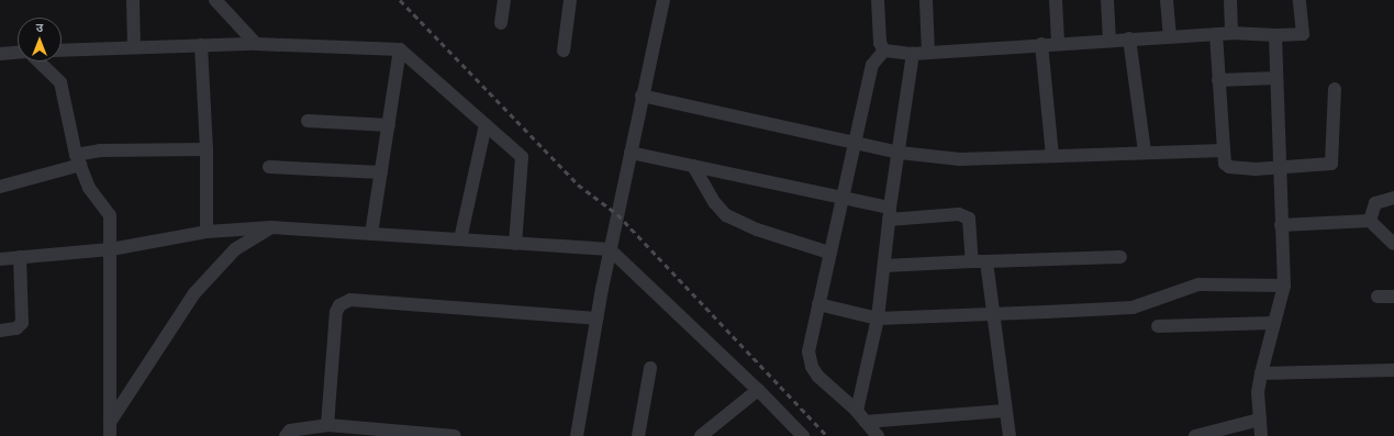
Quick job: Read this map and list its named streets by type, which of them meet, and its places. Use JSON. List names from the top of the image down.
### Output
{
  "north": "top"
}
